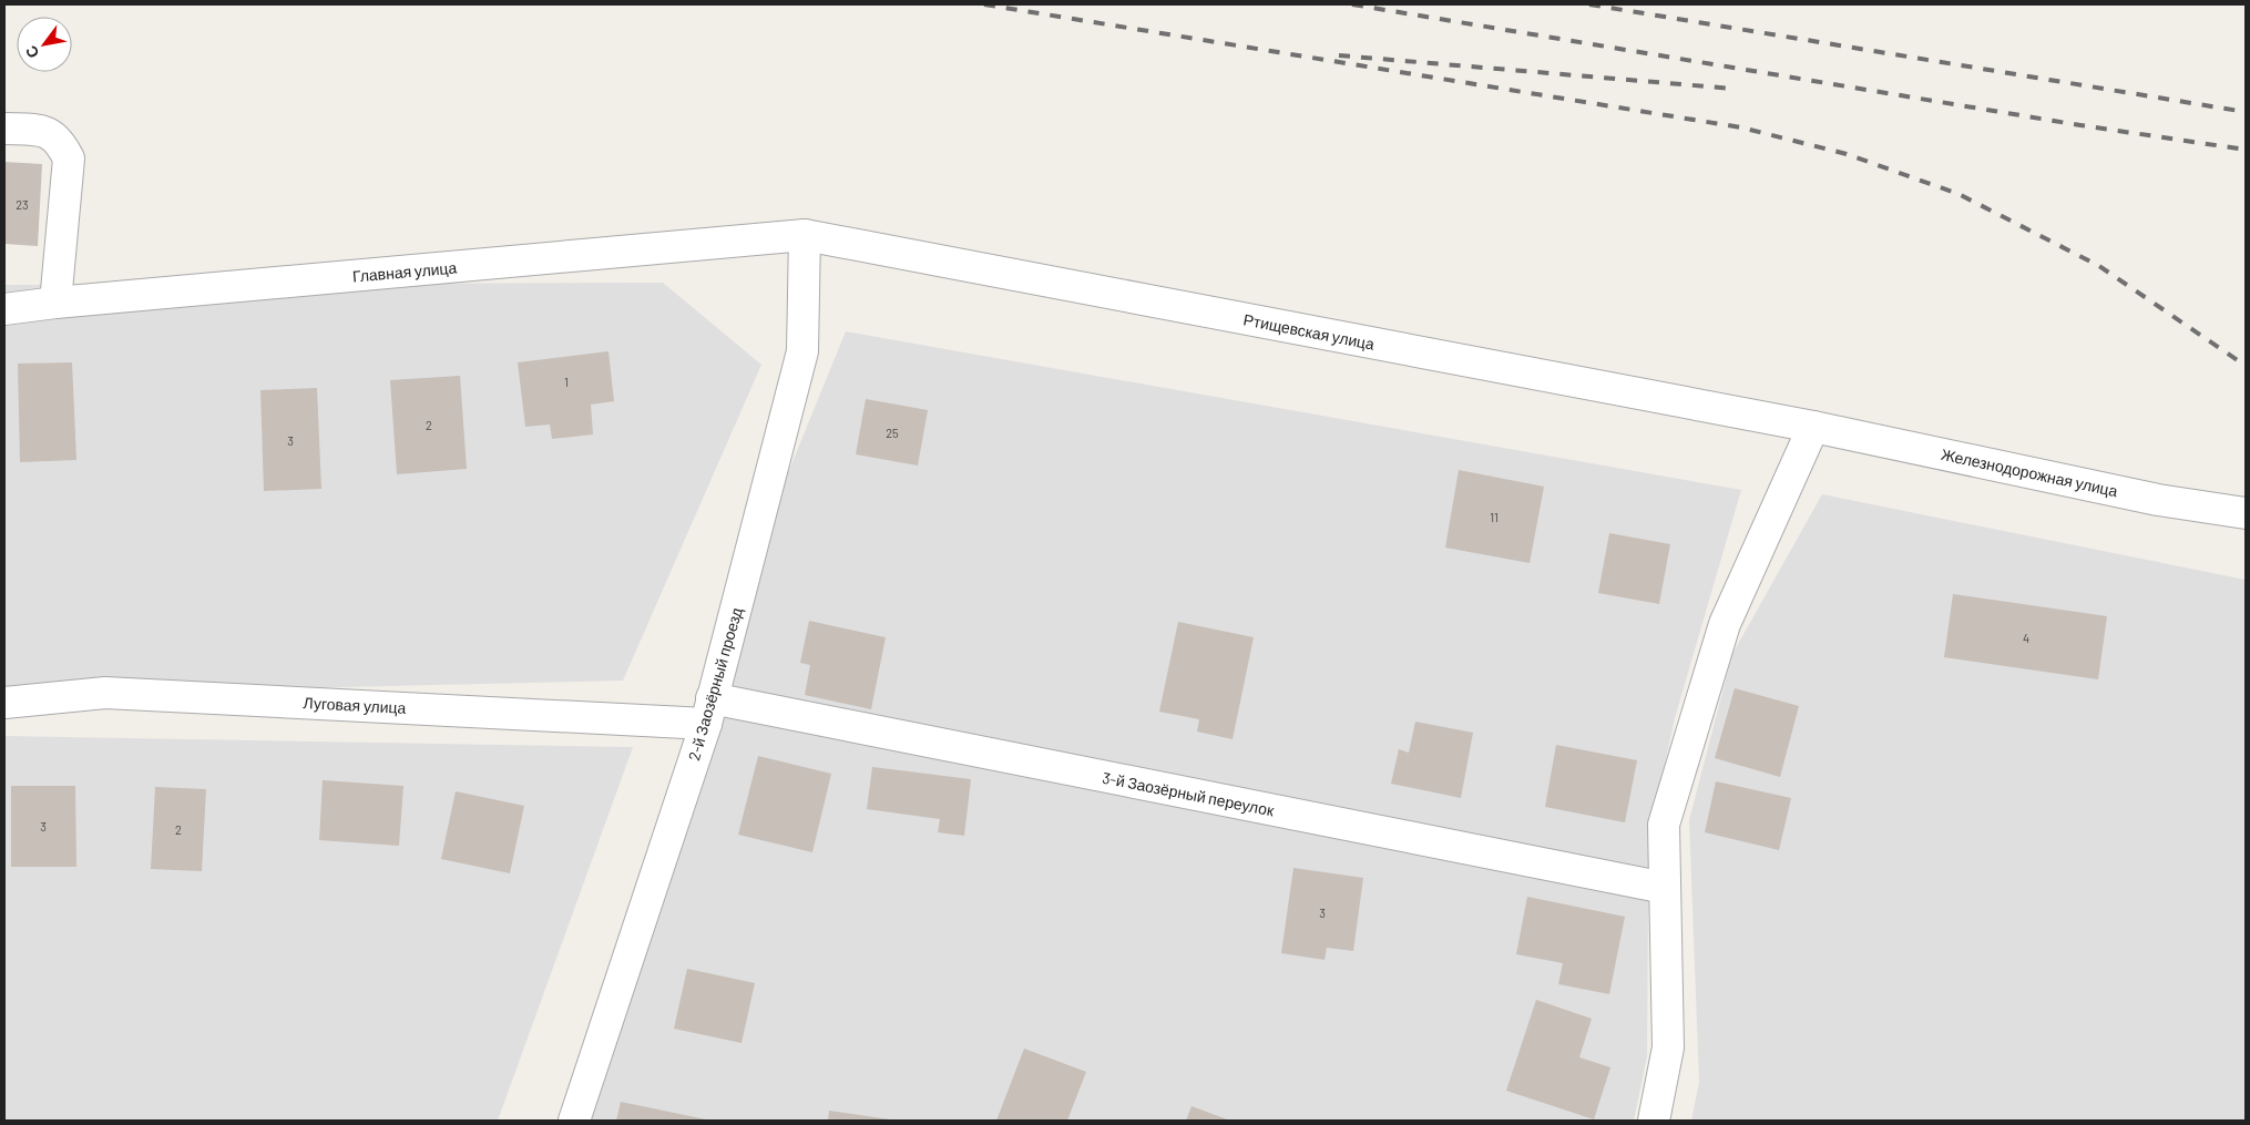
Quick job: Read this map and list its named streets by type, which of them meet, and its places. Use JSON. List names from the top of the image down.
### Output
{
  "streets": {
    "street": [
      "Главная улица",
      "Ртищевская улица",
      "Железнодорожная улица",
      "2-й Заозёрный проезд",
      "Луговая улица",
      "3-й Заозёрный переулок"
    ]
  },
  "crossings": [
    ["Главная улица", "Ртищевская улица"],
    ["Главная улица", "2-й Заозёрный проезд"],
    ["Ртищевская улица", "Железнодорожная улица"],
    ["Ртищевская улица", "2-й Заозёрный проезд"],
    ["2-й Заозёрный проезд", "Луговая улица"],
    ["2-й Заозёрный проезд", "3-й Заозёрный переулок"],
    ["Луговая улица", "3-й Заозёрный переулок"]
  ],
  "house_numbers": [
    "23",
    "1",
    "2",
    "25",
    "3",
    "11",
    "4",
    "3",
    "2",
    "3"
  ],
  "north": "bottom left"
}
